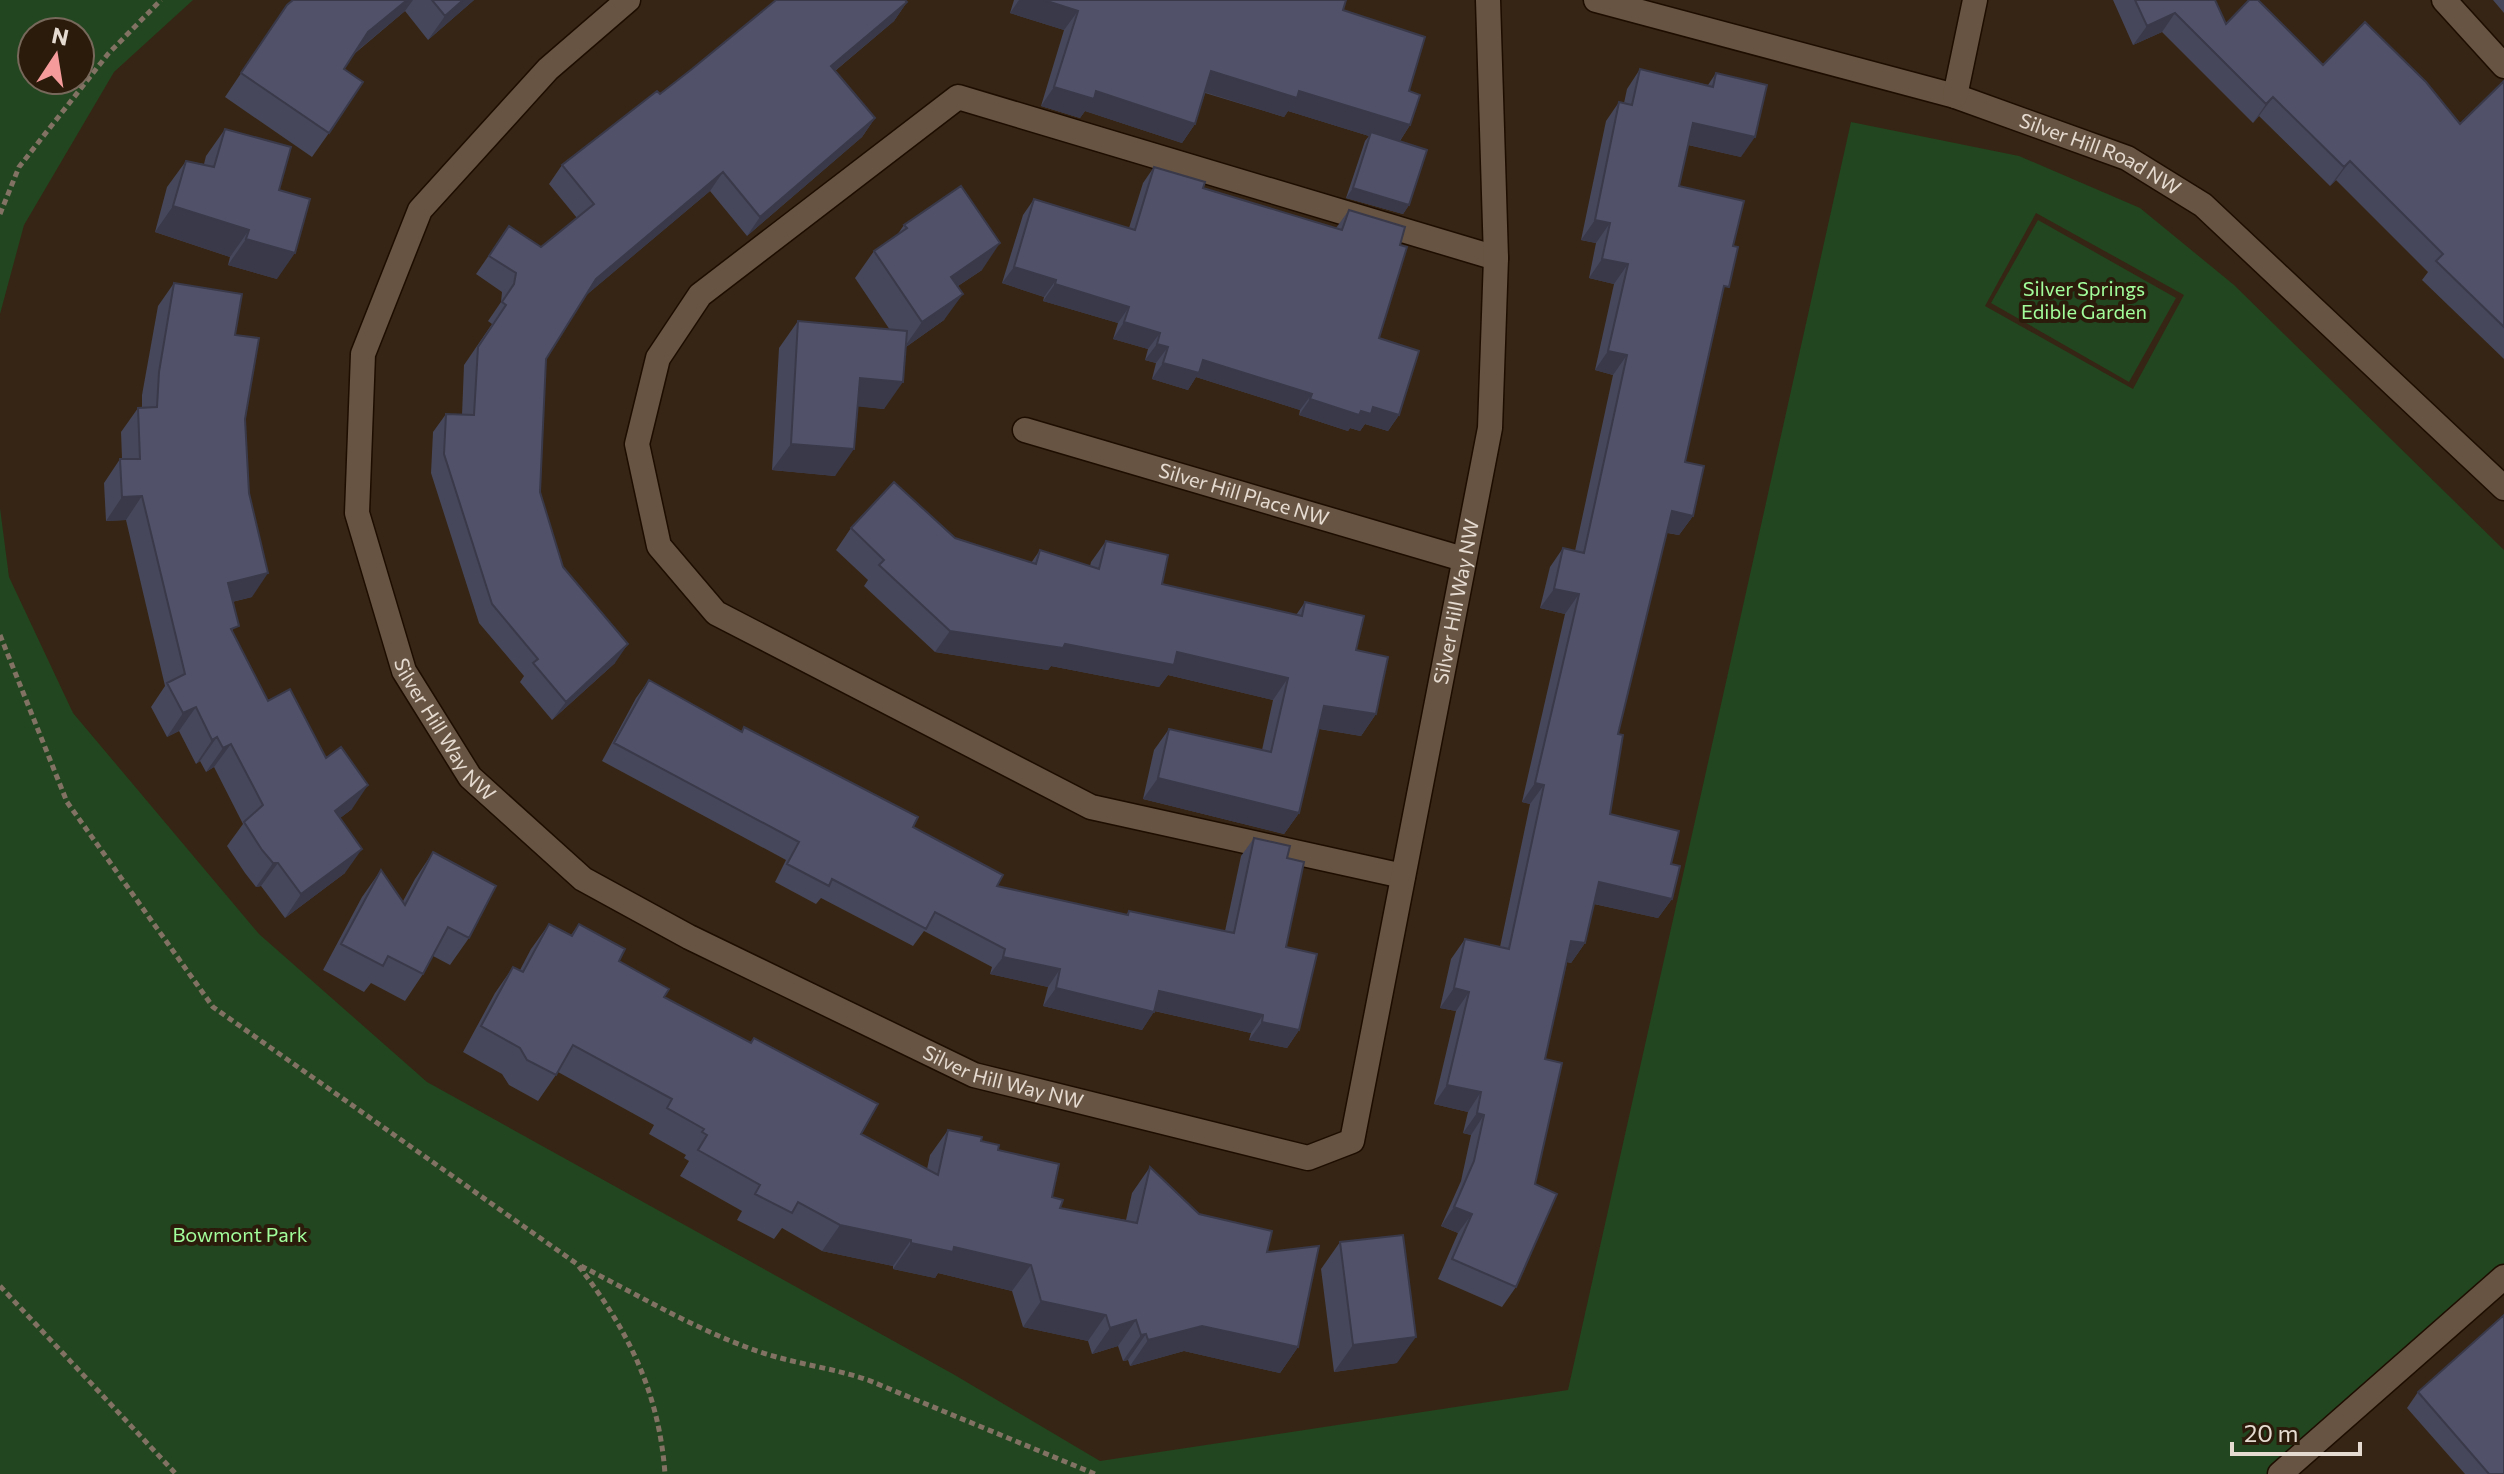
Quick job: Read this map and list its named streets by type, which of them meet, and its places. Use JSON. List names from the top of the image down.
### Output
{
  "streets": {
    "street": ["Silver Hill Road NW", "Silver Hill Place NW", "Silver Hill Way NW"]
  },
  "crossings": [
    ["Silver Hill Place NW", "Silver Hill Way NW"]
  ],
  "parks": ["Silver Springs Edible Garden", "Bowmont Park"],
  "scale_bar": "20 m",
  "north": "top"
}
